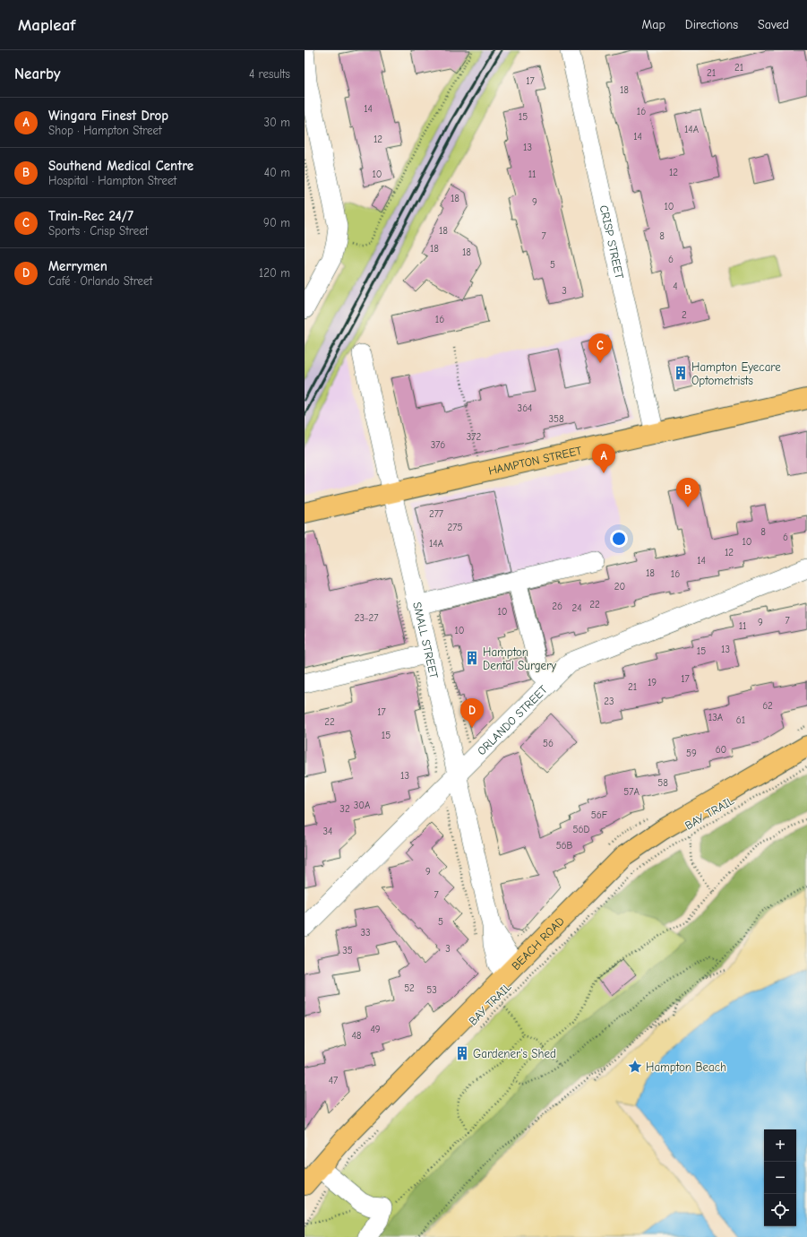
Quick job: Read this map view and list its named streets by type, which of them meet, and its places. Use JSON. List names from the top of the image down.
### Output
{
  "streets": {
    "main road": ["HAMPTON STREET", "BEACH ROAD"],
    "street": ["CRISP STREET", "SMALL STREET", "ORLANDO STREET"],
    "path": ["BAY TRAIL"]
  },
  "crossings": [
    ["CRISP STREET", "HAMPTON STREET"],
    ["HAMPTON STREET", "SMALL STREET"],
    ["SMALL STREET", "ORLANDO STREET"],
    ["SMALL STREET", "BEACH ROAD"]
  ],
  "places": {
    "building": ["Hampton Eyecare Optometrists", "Hampton Dental Surgery", "Gardener's Shed"],
    "place": ["Hampton Beach"]
  },
  "house_numbers": [
    "21",
    "21",
    "17",
    "18",
    "14",
    "16",
    "15",
    "14A",
    "14",
    "12",
    "13",
    "12",
    "10",
    "11",
    "18",
    "9",
    "10",
    "18",
    "7",
    "8",
    "18",
    "18",
    "6",
    "5",
    "4",
    "3",
    "2",
    "16",
    "364",
    "358",
    "372",
    "376",
    "277",
    "275",
    "8",
    "6",
    "10",
    "14A",
    "12",
    "14",
    "18",
    "16",
    "20",
    "22",
    "26",
    "24",
    "10",
    "23-27",
    "7",
    "9",
    "11",
    "10",
    "13",
    "15",
    "17",
    "19",
    "21",
    "23",
    "62",
    "17",
    "13A",
    "61",
    "22",
    "15",
    "56",
    "60",
    "59",
    "13",
    "58",
    "57A",
    "30A",
    "32",
    "56F",
    "56D",
    "34",
    "56B",
    "9",
    "7",
    "5",
    "33",
    "3",
    "35",
    "52",
    "53",
    "49",
    "48",
    "47"
  ],
  "page": {
    "header": "Mapleaf",
    "nav": ["Map", "Directions", "Saved"],
    "heading": ["Nearby", "4 results"],
    "list": [
      {
        "mark": "A",
        "name": "Wingara Finest Drop",
        "note": "Shop · Hampton Street",
        "value": "30 m"
      },
      {
        "mark": "B",
        "name": "Southend Medical Centre",
        "note": "Hospital · Hampton Street",
        "value": "40 m"
      },
      {
        "mark": "C",
        "name": "Train-Rec 24/7",
        "note": "Sports · Crisp Street",
        "value": "90 m"
      },
      {
        "mark": "D",
        "name": "Merrymen",
        "note": "Café · Orlando Street",
        "value": "120 m"
      }
    ],
    "pins": [
      "C",
      "A",
      "B",
      "D"
    ],
    "map_buttons": ["+", "−"]
  }
}
